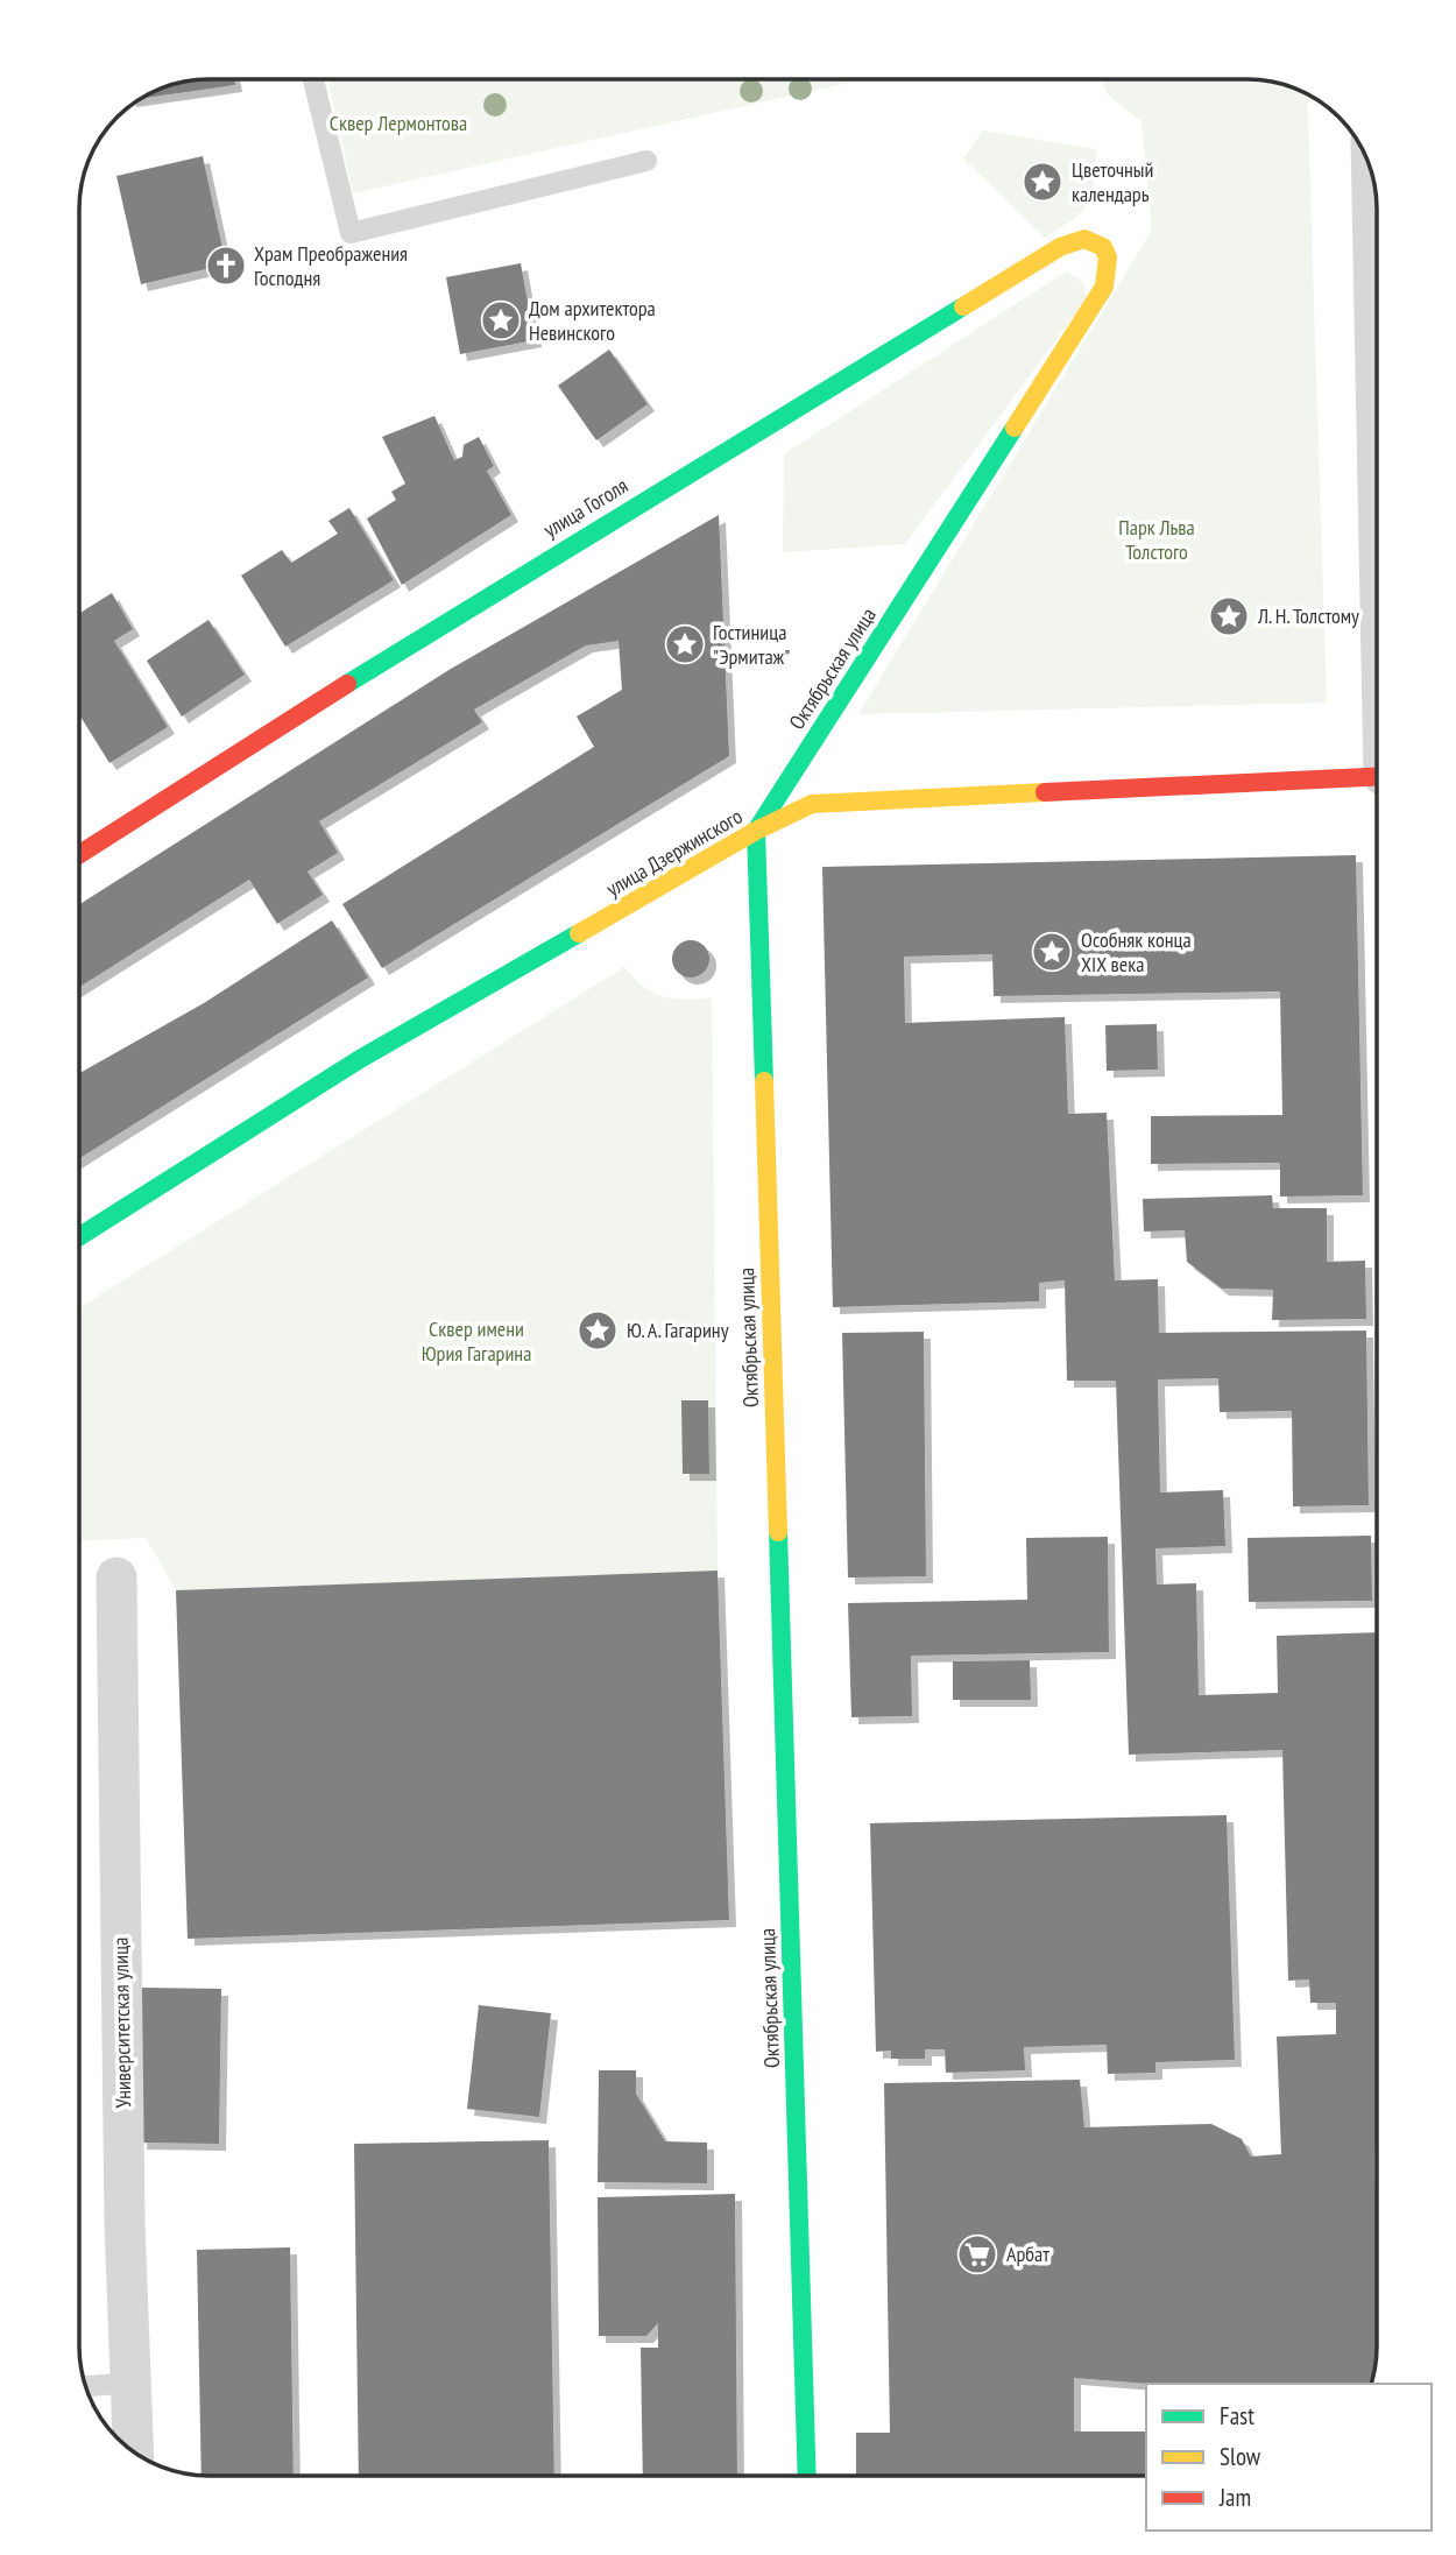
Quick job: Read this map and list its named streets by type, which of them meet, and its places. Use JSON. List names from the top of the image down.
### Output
{
  "streets": {
    "street": [
      "улица Гоголя",
      "Октябрьская улица",
      "улица Дзержинского",
      "Университетская улица"
    ]
  },
  "crossings": [
    ["улица Гоголя", "Октябрьская улица"],
    ["Октябрьская улица", "улица Дзержинского"]
  ],
  "parks": ["Сквер Лермонтова", "Парк Льва Толстого", "Сквер имени Юрия Гагарина"],
  "places": {
    "place": [
      "Цветочный календарь",
      "Дом архитектора Невинского",
      "Л. Н. Толстому",
      "Гостиница \"Эрмитаж\"",
      "Особняк конца XIX века",
      "Ю. А. Гагарину"
    ],
    "church": ["Храм Преображения Господня"],
    "supermarket": ["Арбат"]
  },
  "legend": ["Fast", "Slow", "Jam"]
}
